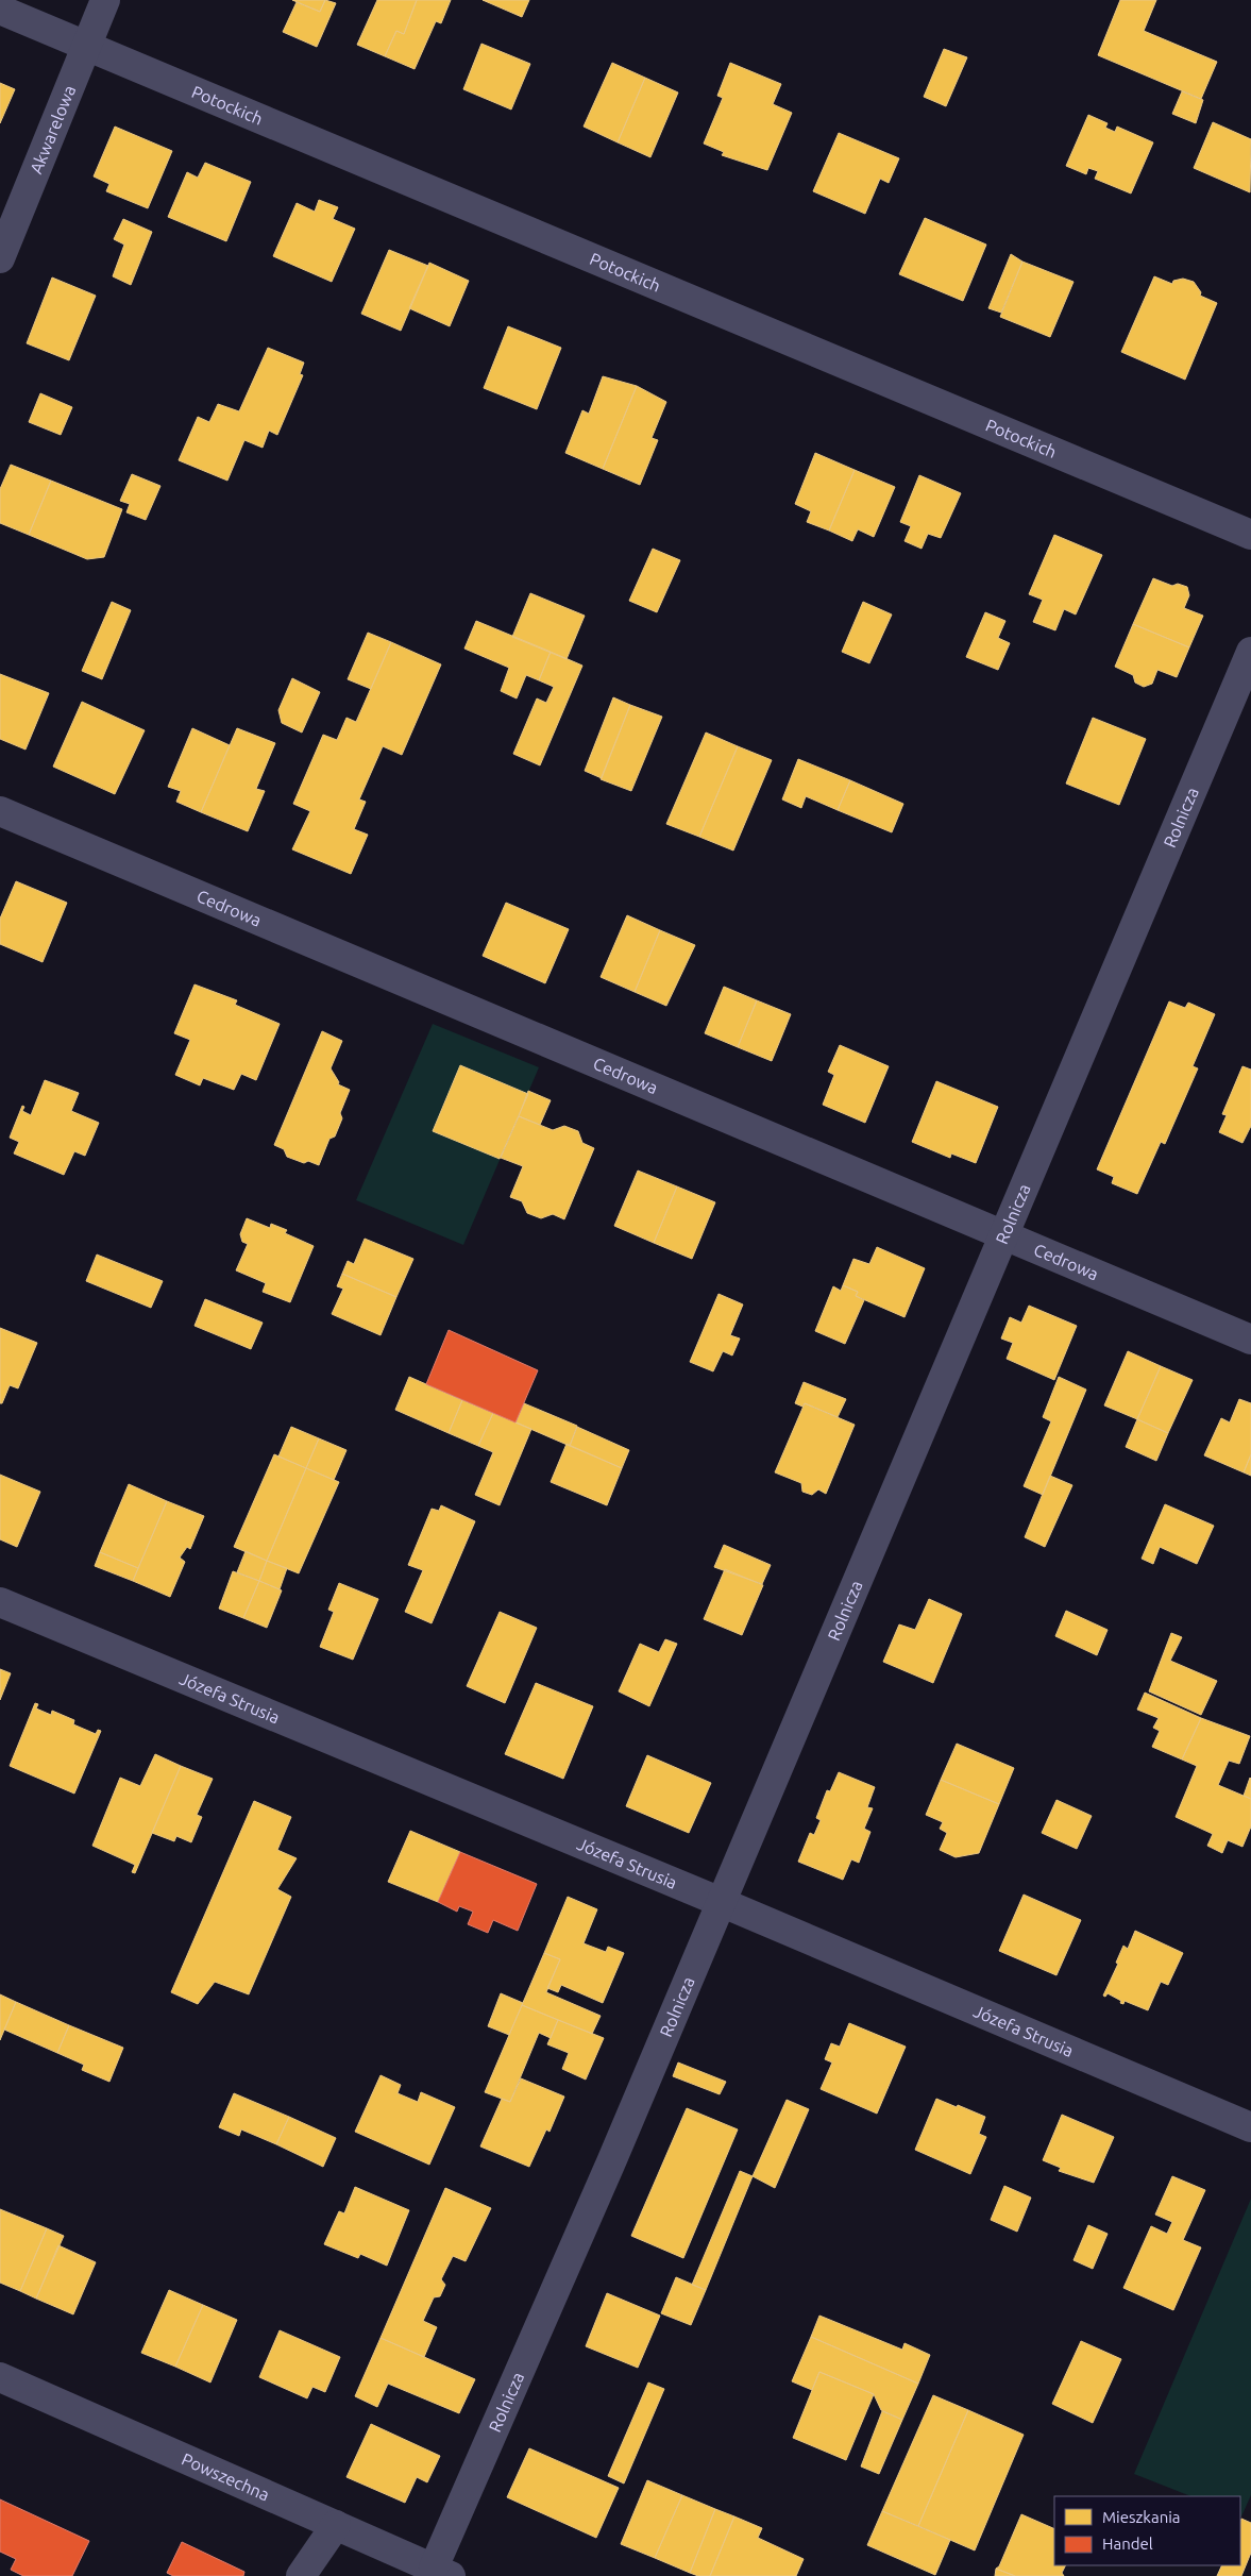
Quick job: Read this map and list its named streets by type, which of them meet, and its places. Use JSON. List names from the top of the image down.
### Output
{
  "streets": {
    "street": [
      "Potockich",
      "Akwarelowa",
      "Rolnicza",
      "Cedrowa",
      "Józefa Strusia",
      "Powszechna"
    ]
  },
  "crossings": [
    ["Potockich", "Akwarelowa"],
    ["Rolnicza", "Cedrowa"],
    ["Rolnicza", "Józefa Strusia"],
    ["Rolnicza", "Powszechna"]
  ],
  "legend": ["Mieszkania", "Handel"]
}
